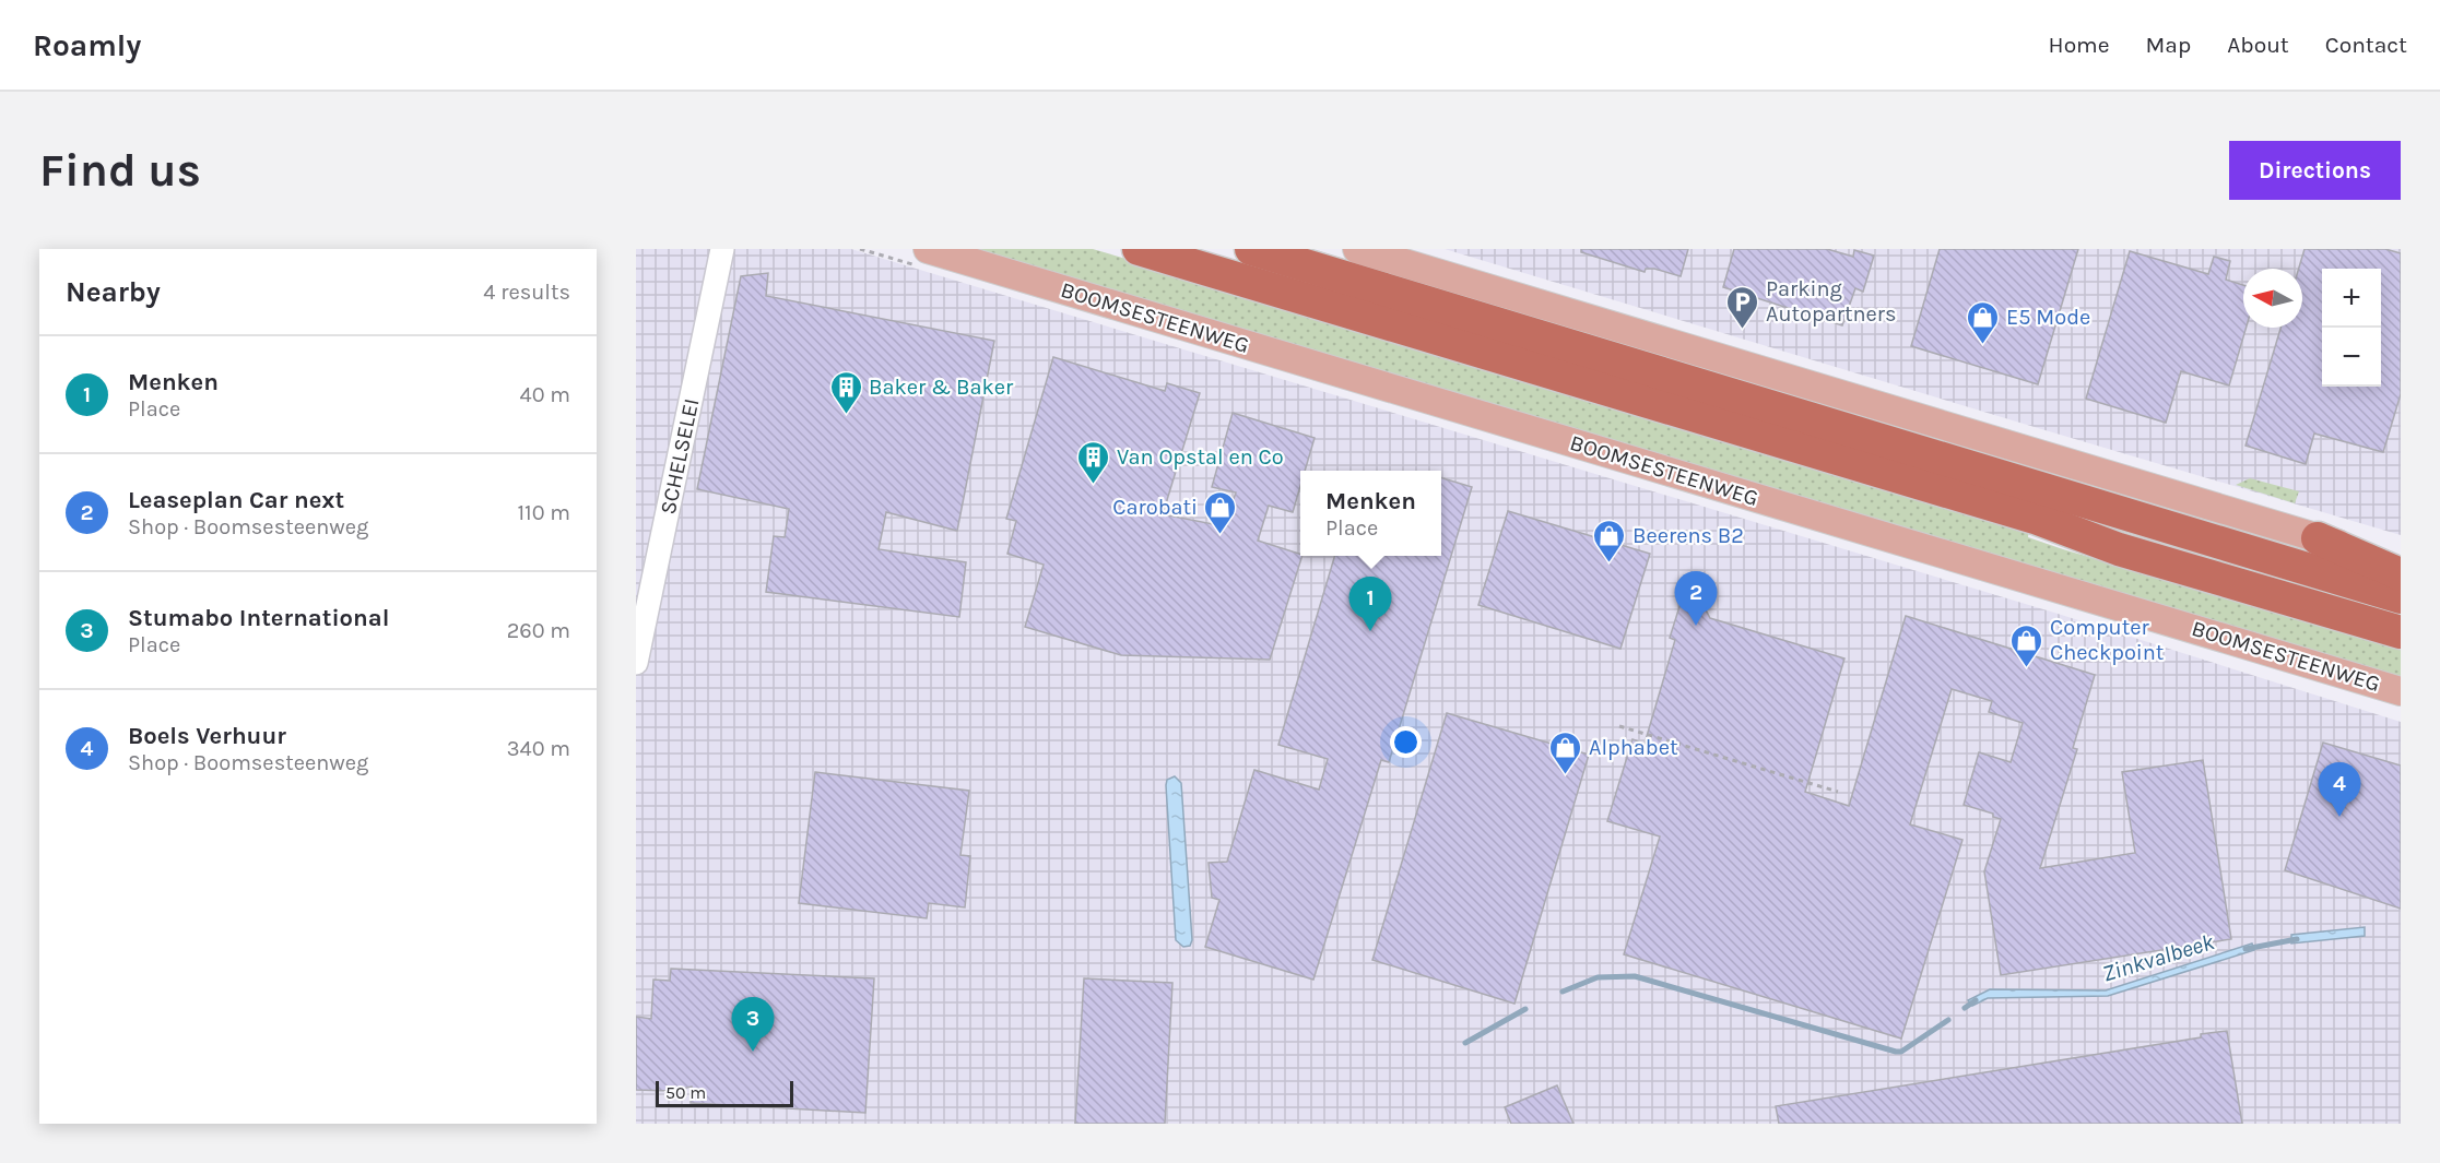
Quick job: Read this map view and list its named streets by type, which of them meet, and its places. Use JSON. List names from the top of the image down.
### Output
{
  "streets": {
    "main road": ["BOOMSESTEENWEG"],
    "street": ["SCHELSELEI"]
  },
  "water": ["Zinkvalbeek"],
  "places": {
    "parking": ["Parking Autopartners"],
    "shop": [
      "E5 Mode",
      "Carobati",
      "Beerens B2",
      "Computer Checkpoint",
      "Alphabet"
    ],
    "building": ["Baker & Baker", "Van Opstal en Co"]
  },
  "scale_bar": "50 m",
  "north": "left",
  "page": {
    "header": "Roamly",
    "nav": [
      "Home",
      "Map",
      "About",
      "Contact"
    ],
    "buttons": "Directions",
    "title": "Find us",
    "heading": ["Nearby", "4 results"],
    "map_buttons": ["+", "−"],
    "list": [
      {
        "mark": "1",
        "name": "Menken",
        "note": "Place",
        "value": "40 m"
      },
      {
        "mark": "2",
        "name": "Leaseplan Car next",
        "note": "Shop · Boomsesteenweg",
        "value": "110 m"
      },
      {
        "mark": "3",
        "name": "Stumabo International",
        "note": "Place",
        "value": "260 m"
      },
      {
        "mark": "4",
        "name": "Boels Verhuur",
        "note": "Shop · Boomsesteenweg",
        "value": "340 m"
      }
    ],
    "popup": ["Menken", "Place"],
    "pins": [
      "2",
      "1",
      "4",
      "3"
    ],
    "scale": "50 m"
  }
}
